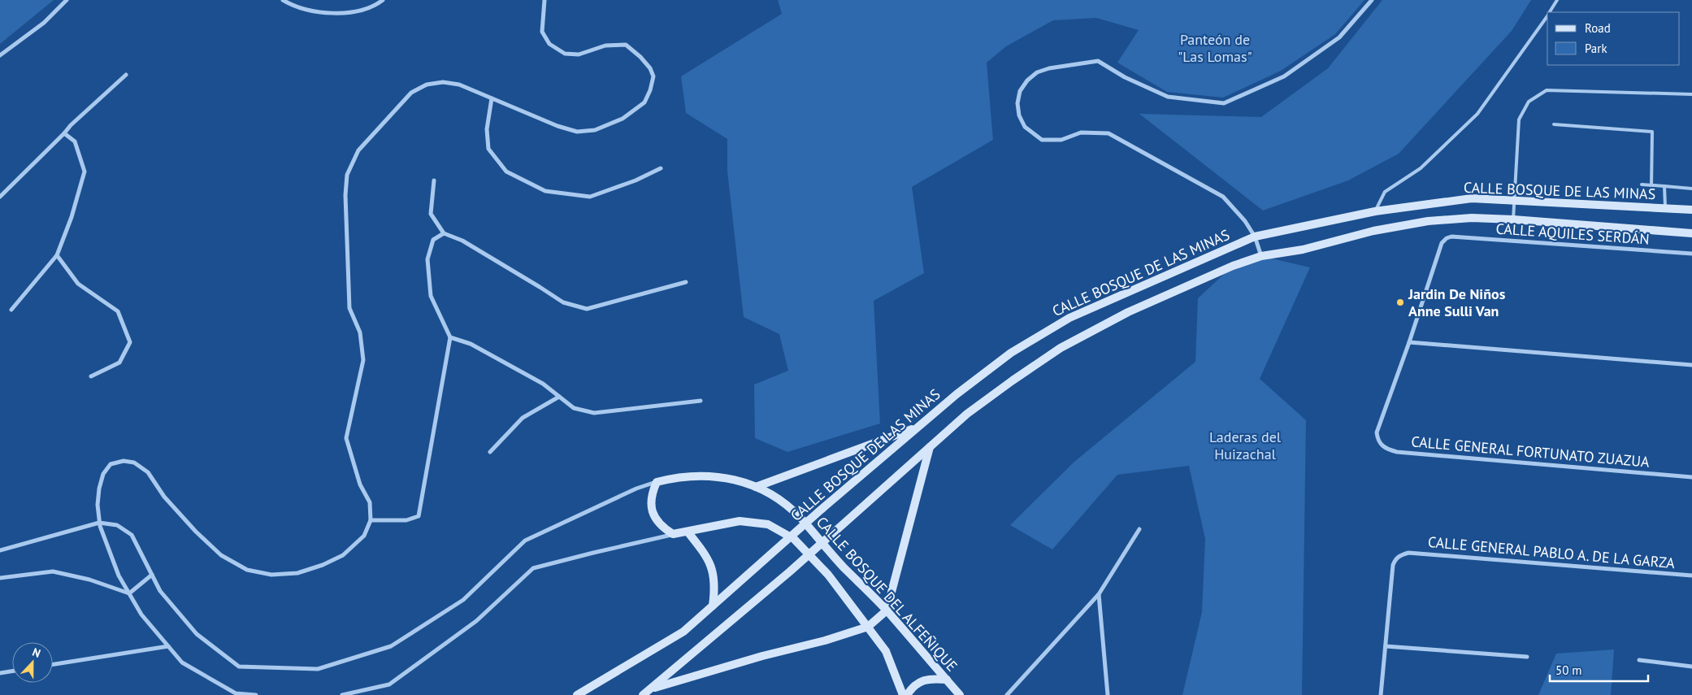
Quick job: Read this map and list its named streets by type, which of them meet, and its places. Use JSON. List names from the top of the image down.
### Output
{
  "streets": {
    "main road": ["CALLE BOSQUE DE LAS MINAS", "CALLE BOSQUE DEL ALFEÑIQUE"],
    "street": ["CALLE AQUILES SERDÁN", "CALLE GENERAL FORTUNATO ZUAZUA", "CALLE GENERAL PABLO A. DE LA GARZA"]
  },
  "crossings": [
    ["CALLE AQUILES SERDÁN", "CALLE GENERAL FORTUNATO ZUAZUA"]
  ],
  "parks": ["Panteón de \"Las Lomas\"", "Laderas del Huizachal"],
  "places": ["Jardin De Niños Anne Sulli Van"],
  "legend": ["Road", "Park"],
  "scale_bar": "50 m",
  "north": "top"
}
